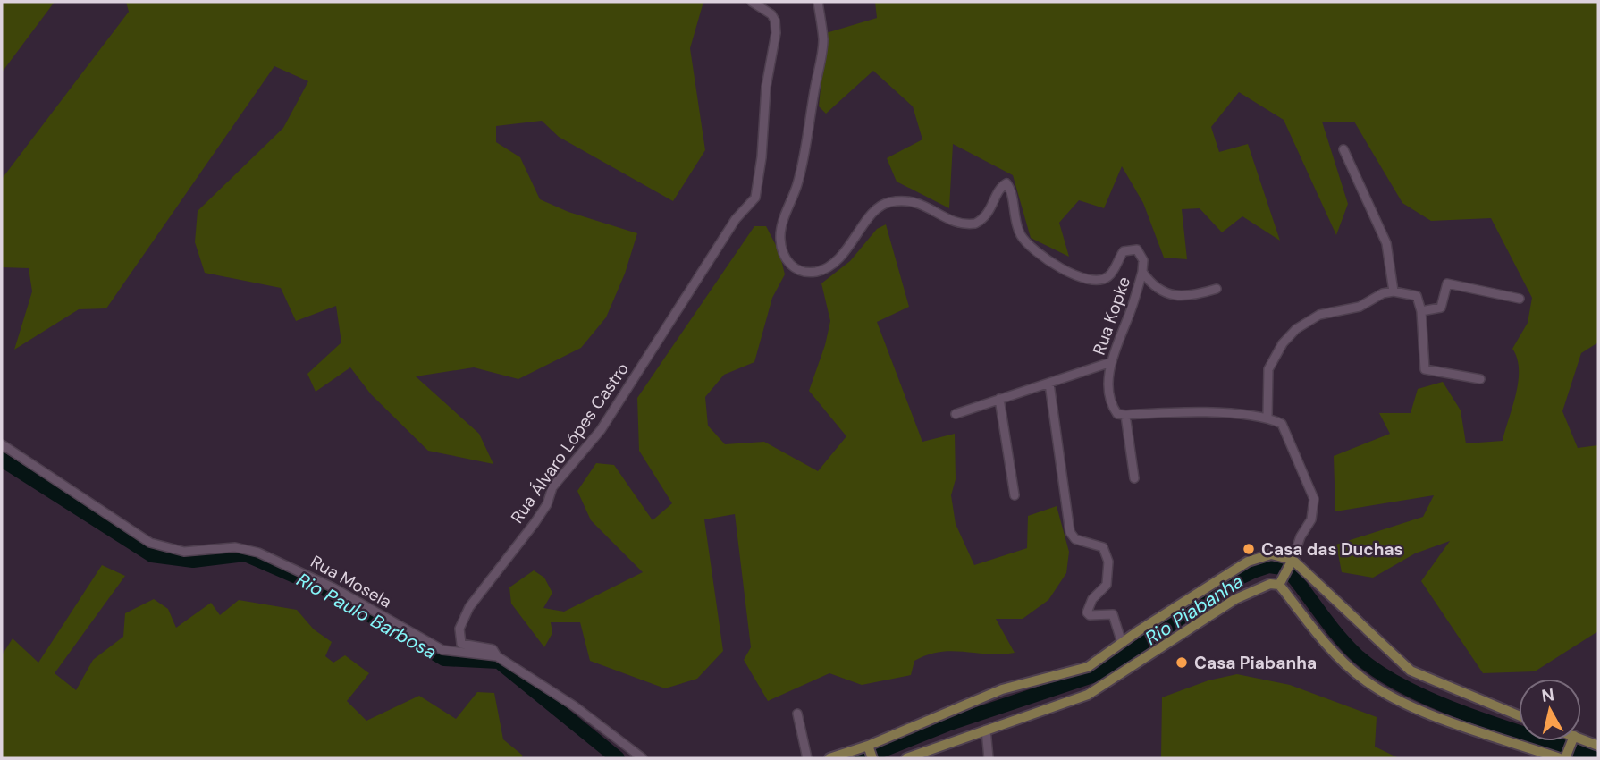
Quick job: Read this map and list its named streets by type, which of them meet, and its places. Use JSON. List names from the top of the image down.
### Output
{
  "streets": {
    "street": ["Rua Kopke", "Rua Álvaro Lópes Castro", "Rua Mosela"]
  },
  "crossings": [
    ["Rua Álvaro Lópes Castro", "Rua Mosela"]
  ],
  "water": ["Rio Piabanha", "Rio Paulo Barbosa"],
  "places": ["Casa das Duchas", "Casa Piabanha"],
  "north": "top"
}
